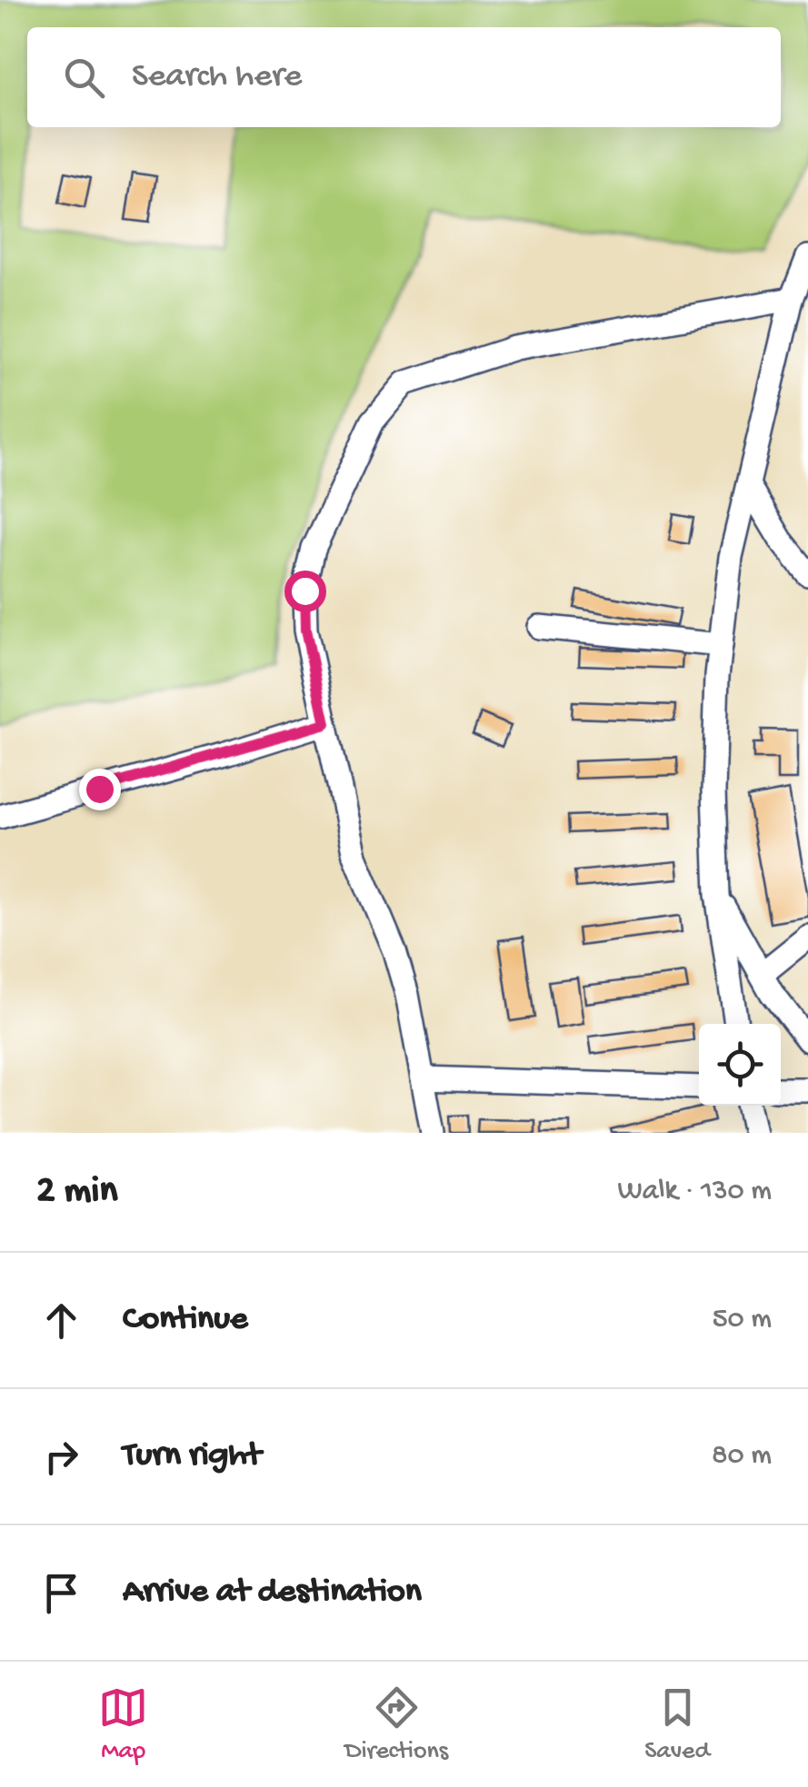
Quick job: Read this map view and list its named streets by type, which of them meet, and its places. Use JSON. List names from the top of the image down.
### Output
{
  "page": {
    "search": "Search here",
    "heading": ["2 min", "Walk · 130 m"],
    "list": [
      ["Continue", "50 m"],
      ["Turn right", "80 m"],
      "Arrive at destination"
    ],
    "nav": ["Map", "Directions", "Saved"]
  }
}
